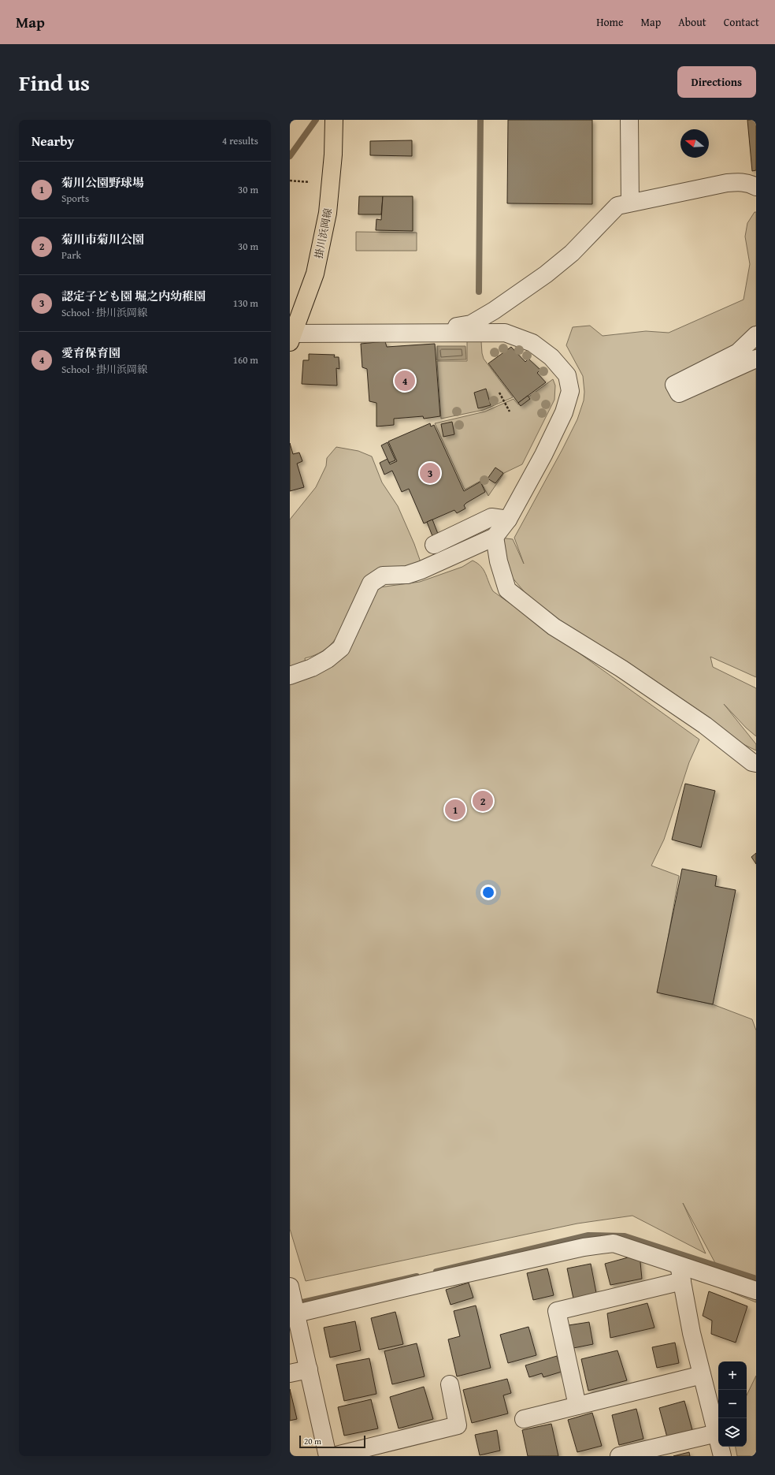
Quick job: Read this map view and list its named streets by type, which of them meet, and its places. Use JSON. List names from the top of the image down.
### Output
{
  "streets": {
    "main road": ["掛川浜岡線"]
  },
  "scale_bar": "20 m",
  "north": "left",
  "page": {
    "header": "Map",
    "nav": [
      "Home",
      "Map",
      "About",
      "Contact"
    ],
    "title": "Find us",
    "buttons": "Directions",
    "heading": ["Nearby", "4 results"],
    "list": [
      {
        "mark": "1",
        "name": "菊川公園野球場",
        "note": "Sports",
        "value": "30 m"
      },
      {
        "mark": "2",
        "name": "菊川市菊川公園",
        "note": "Park",
        "value": "30 m"
      },
      {
        "mark": "3",
        "name": "認定子ども園 堀之内幼稚園",
        "note": "School · 掛川浜岡線",
        "value": "130 m"
      },
      {
        "mark": "4",
        "name": "愛育保育園",
        "note": "School · 掛川浜岡線",
        "value": "160 m"
      }
    ],
    "pins": [
      "4",
      "3",
      "2",
      "1"
    ],
    "map_buttons": ["+", "−"],
    "scale": "20 m"
  }
}
